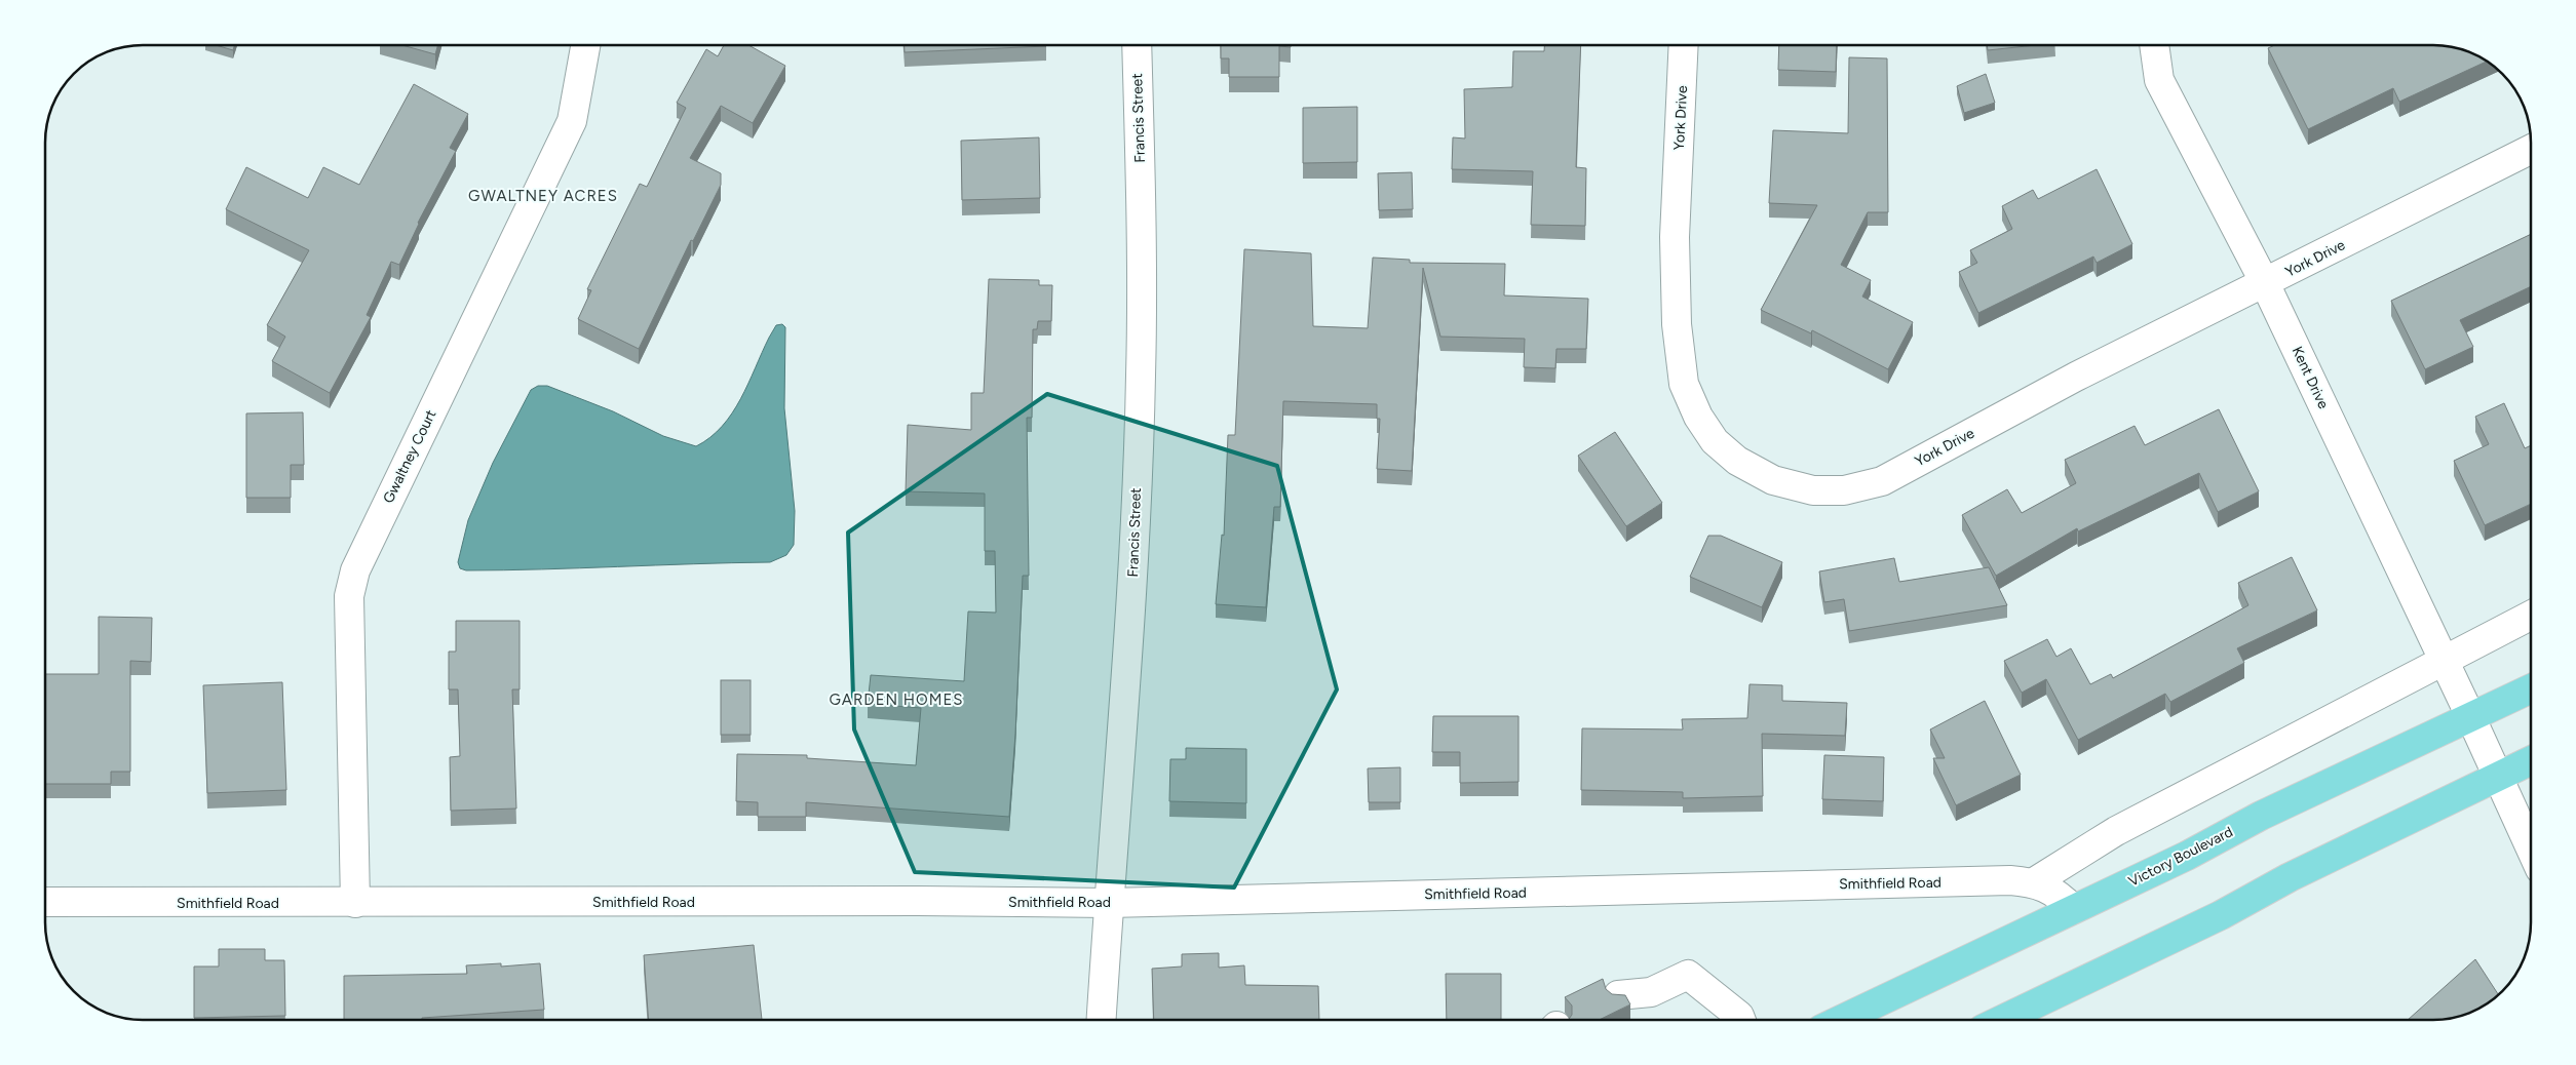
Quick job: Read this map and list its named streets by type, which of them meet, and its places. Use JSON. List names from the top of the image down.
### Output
{
  "streets": {
    "main road": ["Victory Boulevard"],
    "street": [
      "Francis Street",
      "York Drive",
      "Kent Drive",
      "Gwaltney Court",
      "Smithfield Road"
    ]
  },
  "crossings": [
    ["Francis Street", "Smithfield Road"],
    ["York Drive", "Kent Drive"],
    ["Kent Drive", "Victory Boulevard"],
    ["Gwaltney Court", "Smithfield Road"],
    ["Victory Boulevard", "Smithfield Road"]
  ],
  "districts": ["GWALTNEY ACRES", "GARDEN HOMES"]
}
